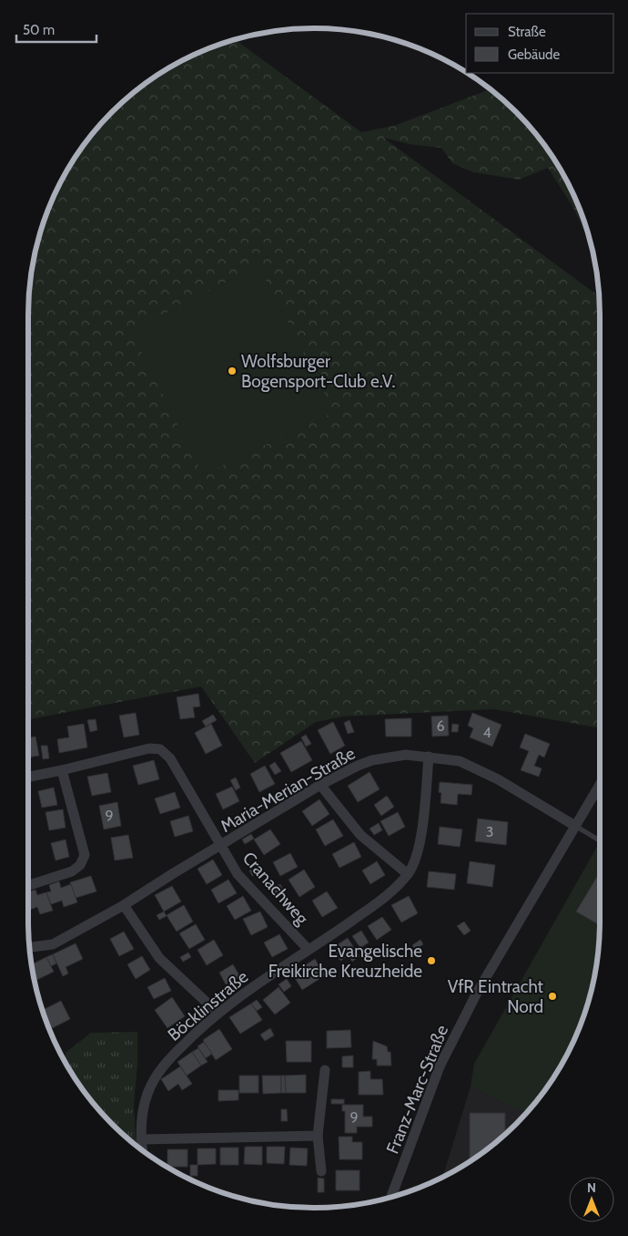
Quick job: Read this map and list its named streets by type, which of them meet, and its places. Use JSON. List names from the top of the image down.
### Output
{
  "streets": {
    "street": [
      "Maria-Merian-Straße",
      "Cranachweg",
      "Böcklinstraße",
      "Franz-Marc-Straße"
    ]
  },
  "crossings": [
    ["Maria-Merian-Straße", "Cranachweg"],
    ["Maria-Merian-Straße", "Böcklinstraße"],
    ["Maria-Merian-Straße", "Franz-Marc-Straße"],
    ["Cranachweg", "Böcklinstraße"]
  ],
  "places": ["Wolfsburger Bogensport-Club e.V.", "Evangelische Freikirche Kreuzheide", "VfR Eintracht Nord"],
  "house_numbers": [
    "6",
    "4",
    "9",
    "3",
    "9"
  ],
  "legend": ["Straße", "Gebäude"],
  "scale_bar": "50 m",
  "north": "top"
}
